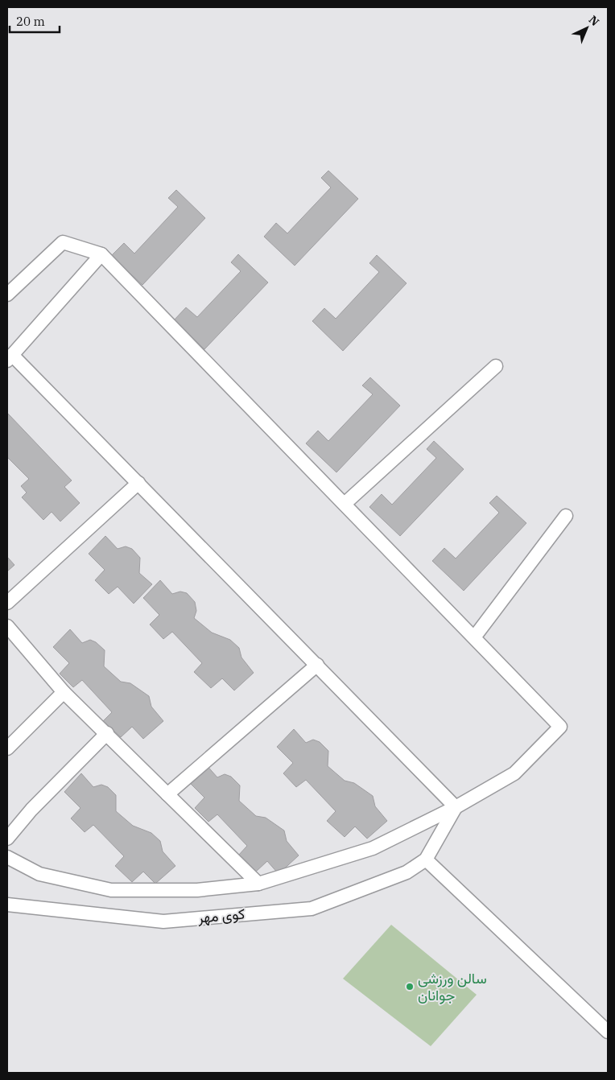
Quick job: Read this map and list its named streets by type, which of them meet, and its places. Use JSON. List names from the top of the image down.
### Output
{
  "streets": {
    "street": ["کوی مهر"]
  },
  "places": ["سالن ورزشی جوانان"],
  "scale_bar": "20 m",
  "north": "top right"
}
